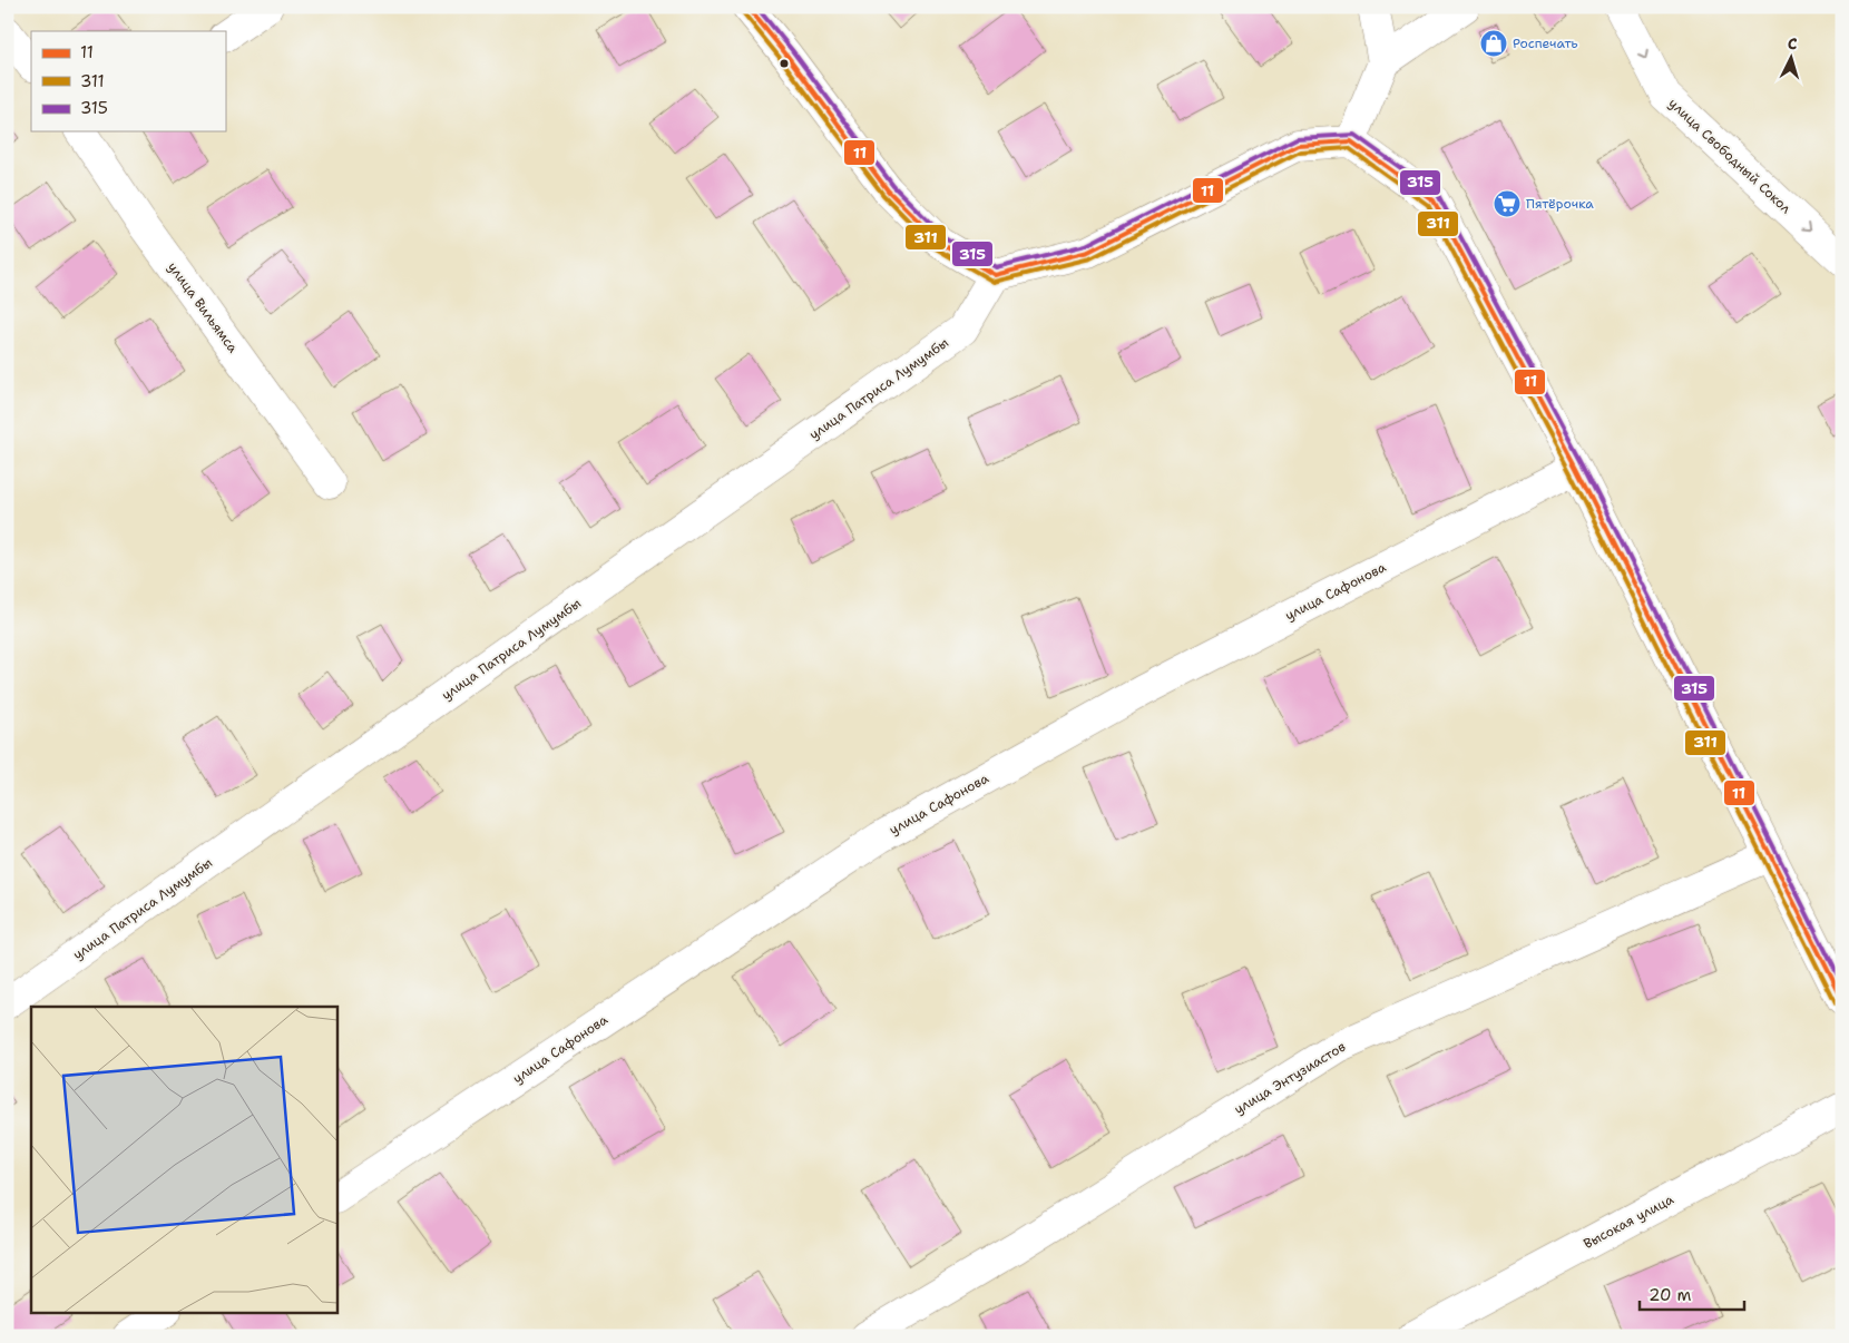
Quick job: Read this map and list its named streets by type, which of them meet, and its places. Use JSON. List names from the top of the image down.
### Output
{
  "streets": {
    "street": [
      "улица Свободный Сокол",
      "улица Вильямса",
      "улица Патриса Лумумбы",
      "улица Сафонова",
      "улица Энтузиастов",
      "Высокая улица"
    ]
  },
  "places": {
    "shop": ["Роспечать"],
    "supermarket": ["Пятёрочка"]
  },
  "lines": ["transit line 11", "transit line 315", "transit line 311"],
  "legend": ["11", "311", "315"],
  "scale_bar": "20 m",
  "north": "top"
}
